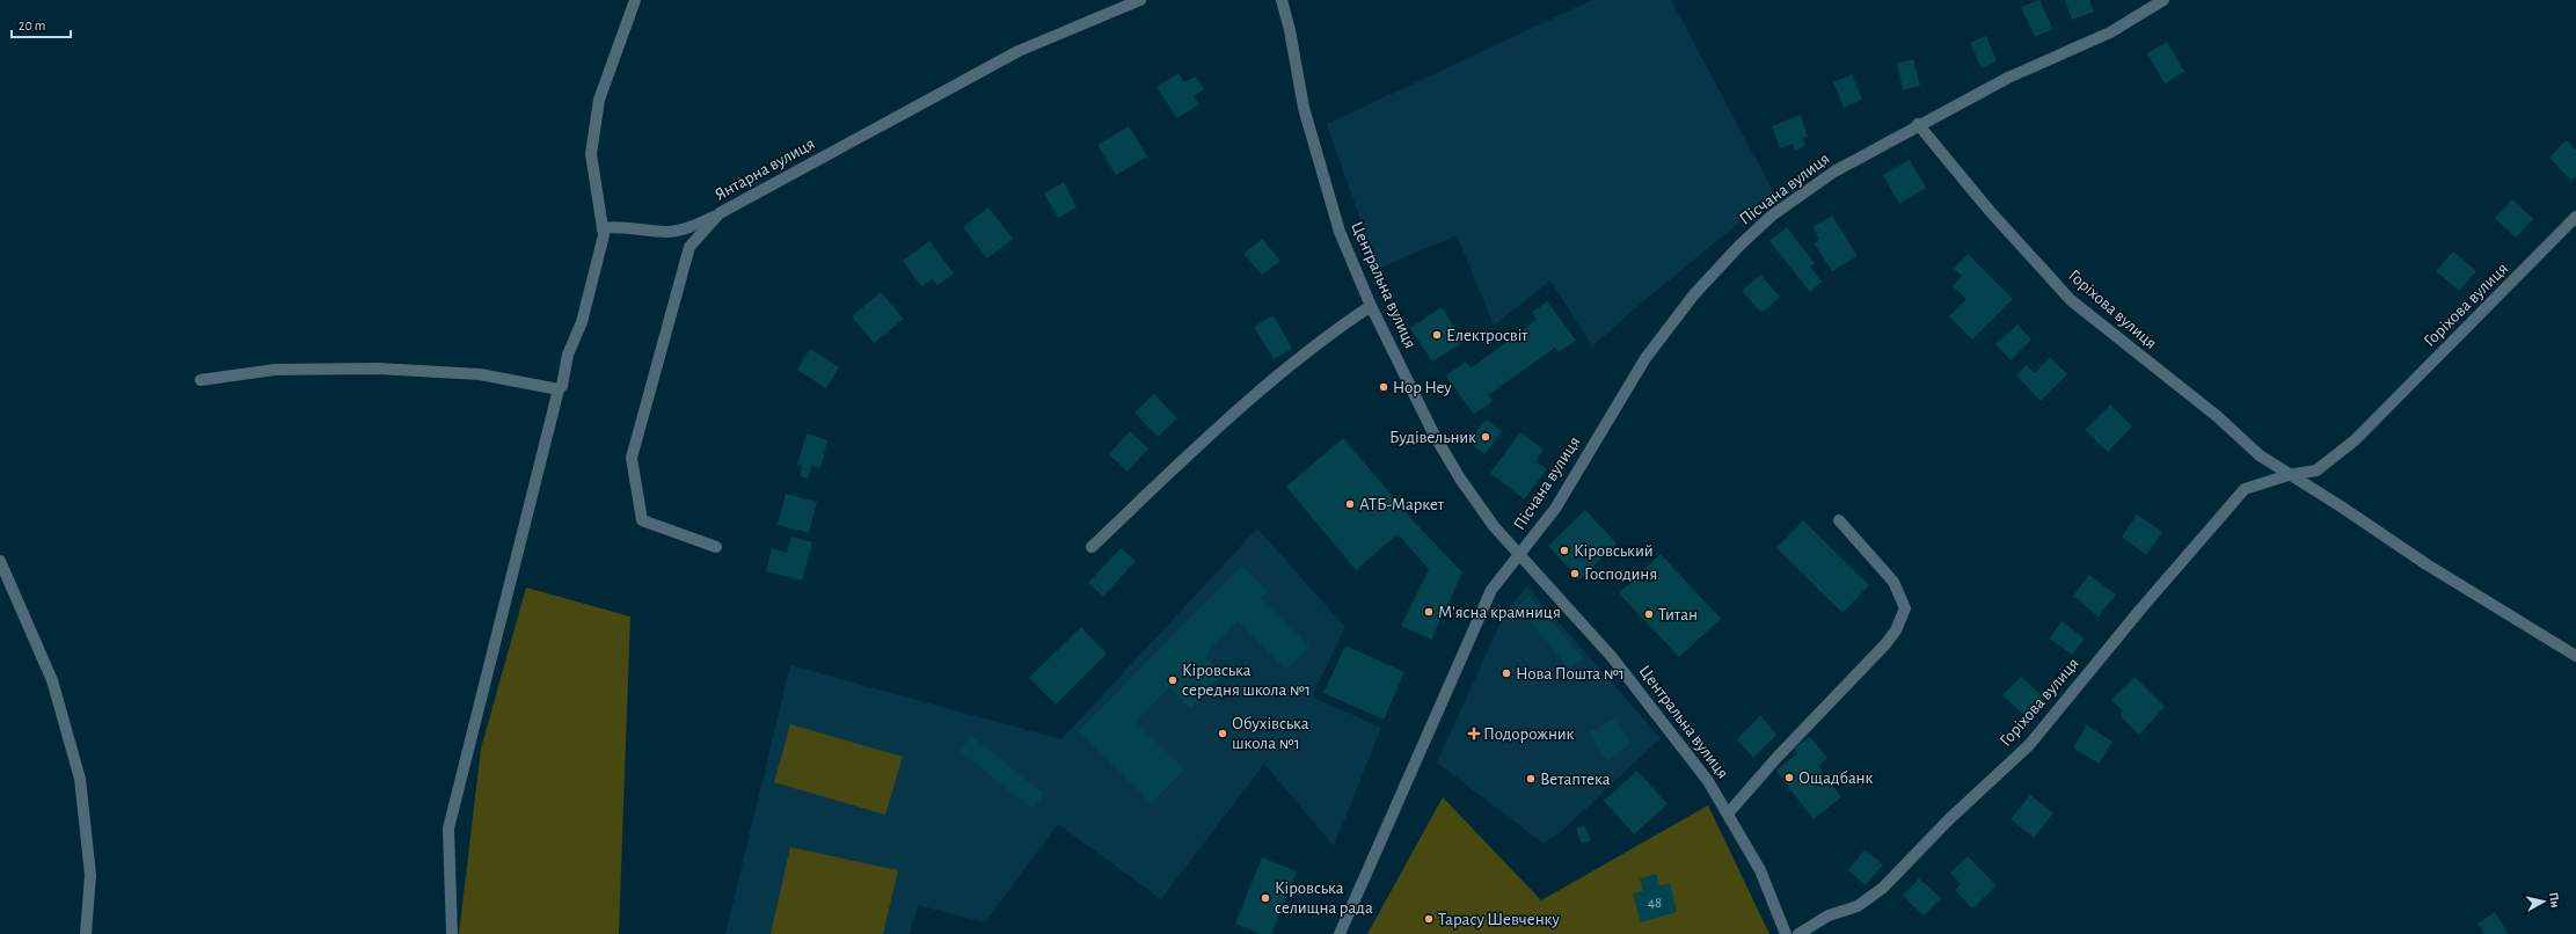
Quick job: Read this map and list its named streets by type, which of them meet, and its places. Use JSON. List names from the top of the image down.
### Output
{
  "streets": {
    "street": [
      "Янтарна вулиця",
      "Пісчана вулиця",
      "Центральна вулиця",
      "Горіхова вулиця"
    ]
  },
  "crossings": [
    ["Пісчана вулиця", "Центральна вулиця"],
    ["Пісчана вулиця", "Горіхова вулиця"]
  ],
  "places": {
    "other": [
      "Електросвіт",
      "Hop Hey",
      "Будівельник",
      "АТБ-Маркет",
      "Кіровський",
      "Господиня",
      "М'ясна крамниця",
      "Титан",
      "Нова Пошта №1",
      "Кіровська середня школа №1",
      "Обухівська школа №1",
      "Ощадбанк",
      "Ветаптека",
      "Кіровська селищна рада",
      "Тарасу Шевченку"
    ],
    "health": ["Подорожник"]
  },
  "house_numbers": ["48"],
  "scale_bar": "20 m",
  "north": "right"
}
